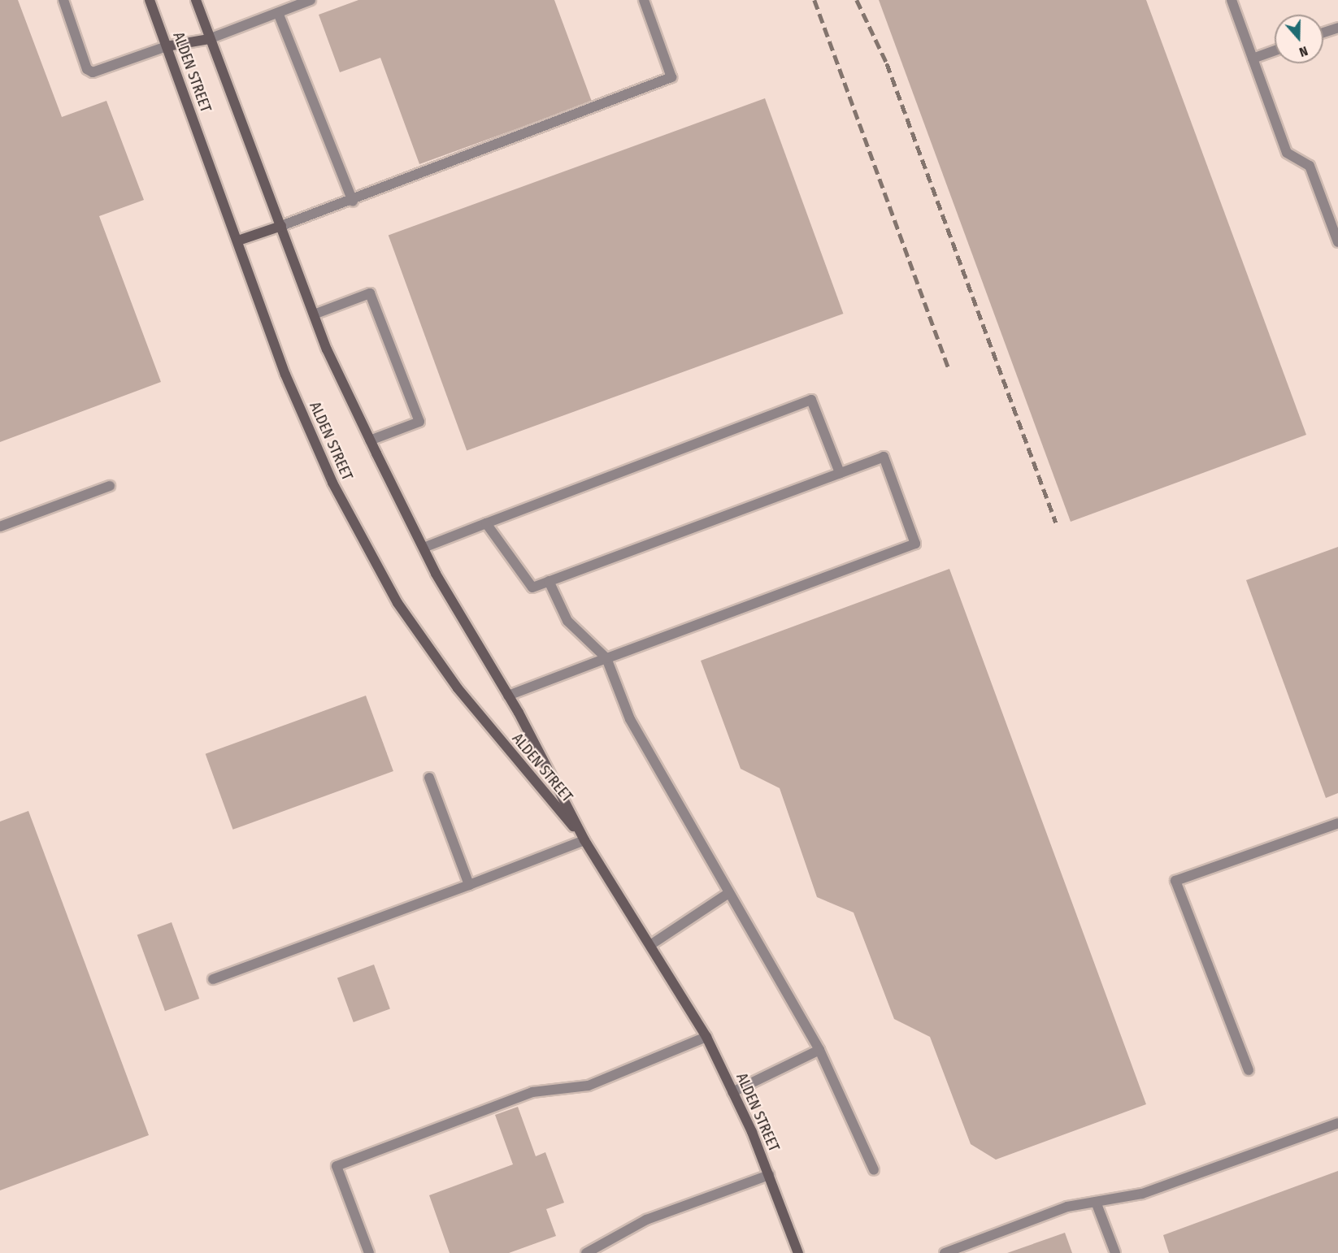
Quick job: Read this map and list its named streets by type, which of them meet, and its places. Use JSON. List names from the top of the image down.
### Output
{
  "streets": {
    "street": ["ALDEN STREET"]
  },
  "north": "bottom"
}
